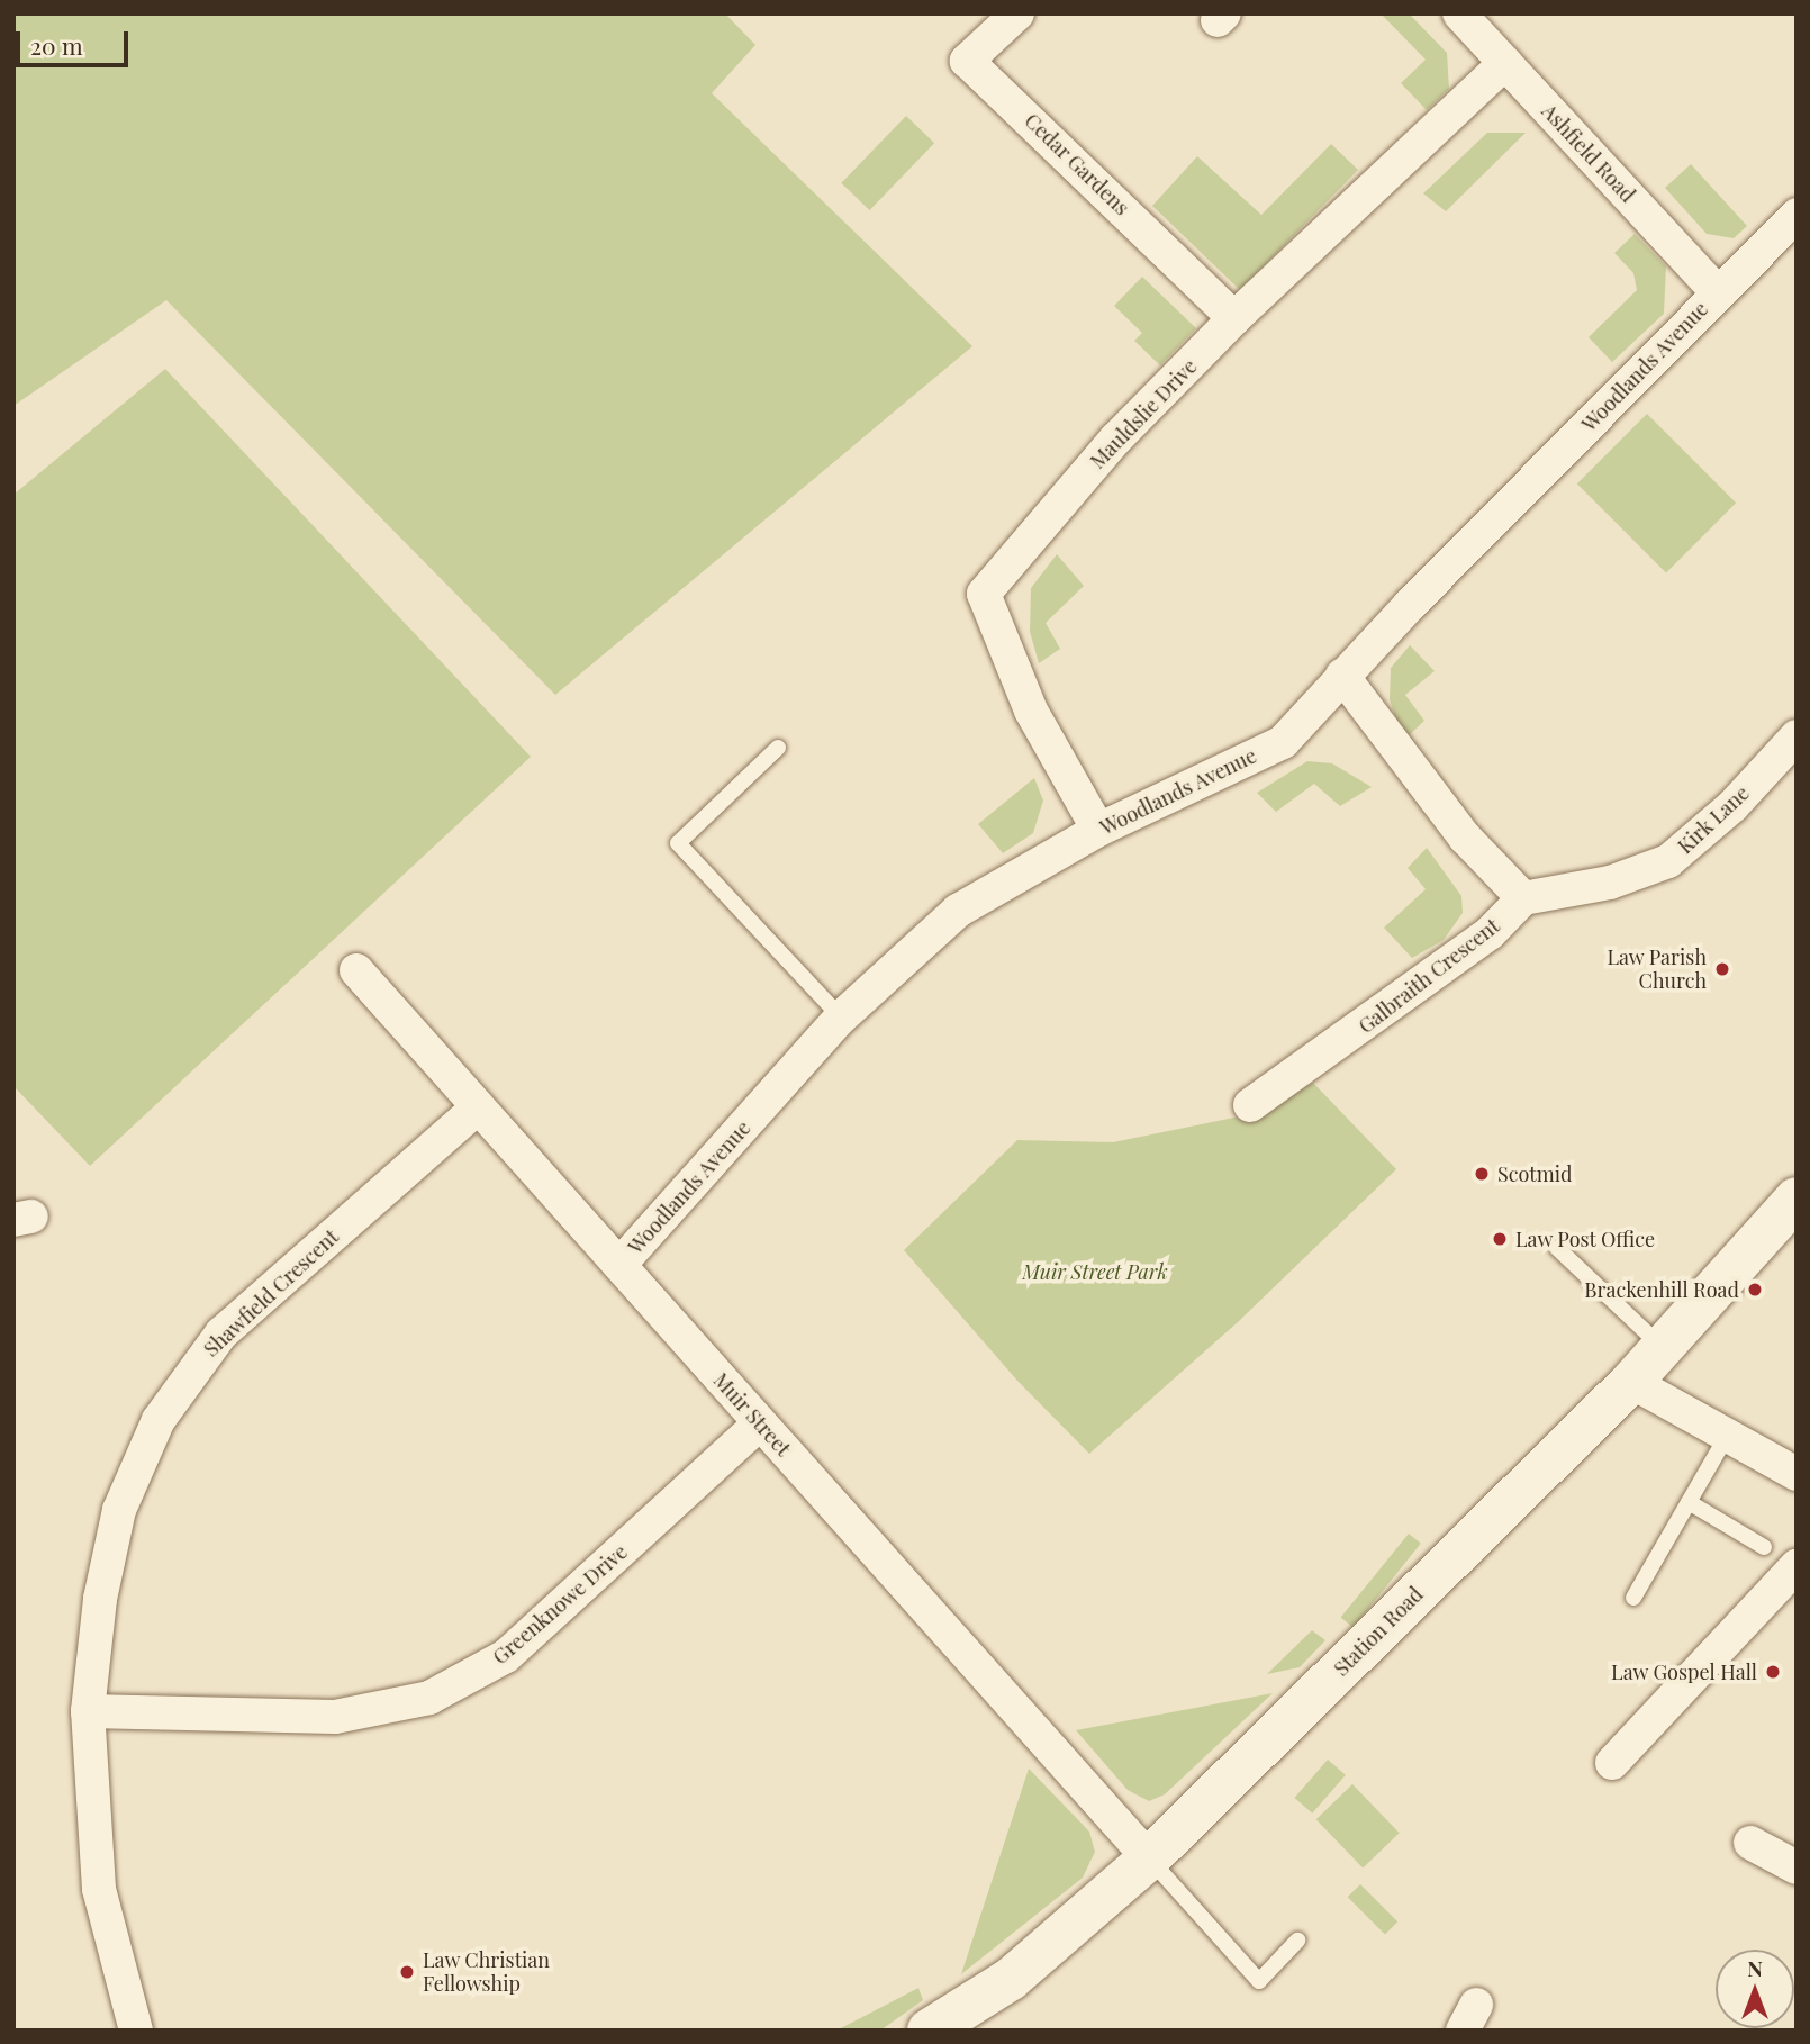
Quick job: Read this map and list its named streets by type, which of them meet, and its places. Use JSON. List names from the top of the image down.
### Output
{
  "streets": {
    "main road": ["Station Road"],
    "street": [
      "Ashfield Road",
      "Cedar Gardens",
      "Woodlands Avenue",
      "Mauldslie Drive",
      "Kirk Lane",
      "Galbraith Crescent",
      "Shawfield Crescent",
      "Muir Street",
      "Greenknowe Drive"
    ]
  },
  "crossings": [
    ["Ashfield Road", "Woodlands Avenue"],
    ["Ashfield Road", "Mauldslie Drive"],
    ["Cedar Gardens", "Mauldslie Drive"],
    ["Woodlands Avenue", "Mauldslie Drive"],
    ["Woodlands Avenue", "Muir Street"],
    ["Kirk Lane", "Galbraith Crescent"],
    ["Shawfield Crescent", "Muir Street"],
    ["Shawfield Crescent", "Greenknowe Drive"],
    ["Muir Street", "Greenknowe Drive"],
    ["Muir Street", "Station Road"]
  ],
  "parks": ["Muir Street Park"],
  "places": [
    "Law Parish Church",
    "Scotmid",
    "Law Post Office",
    "Brackenhill Road",
    "Law Gospel Hall",
    "Law Christian Fellowship"
  ],
  "scale_bar": "20 m",
  "north": "top"
}
